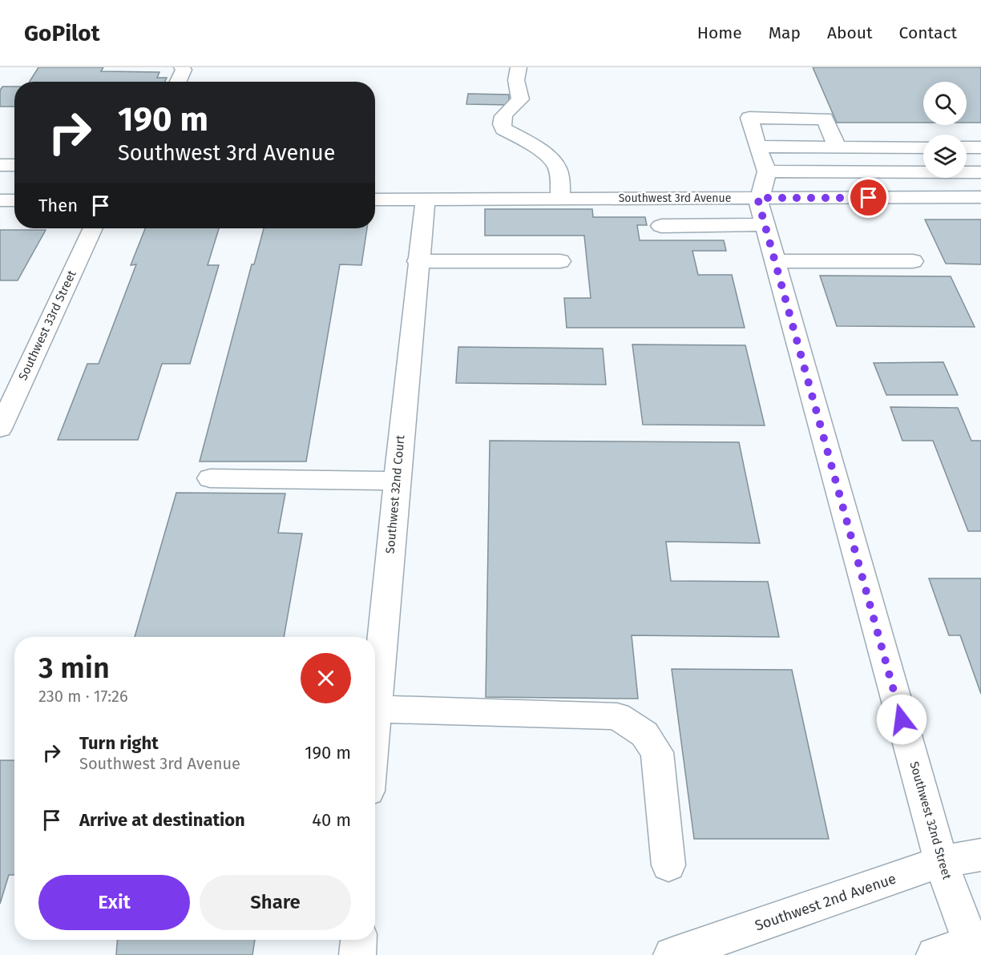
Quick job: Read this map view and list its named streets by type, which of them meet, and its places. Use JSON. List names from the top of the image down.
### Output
{
  "streets": {
    "street": [
      "Southwest 3rd Avenue",
      "Southwest 33rd Street",
      "Southwest 32nd Court",
      "Southwest 32nd Street",
      "Southwest 2nd Avenue"
    ]
  },
  "crossings": [
    ["Southwest 3rd Avenue", "Southwest 32nd Court"],
    ["Southwest 3rd Avenue", "Southwest 32nd Street"],
    ["Southwest 32nd Street", "Southwest 2nd Avenue"]
  ],
  "page": {
    "header": "GoPilot",
    "nav": [
      "Home",
      "Map",
      "About",
      "Contact"
    ],
    "turn": ["190 m", "Southwest 3rd Avenue"],
    "then": "Then",
    "heading": ["3 min", "230 m · 17:26"],
    "list": [
      {
        "name": "Turn right",
        "note": "Southwest 3rd Avenue",
        "value": "190 m"
      },
      {
        "name": "Arrive at destination",
        "value": "40 m"
      }
    ],
    "buttons": ["Exit", "Share"]
  }
}
